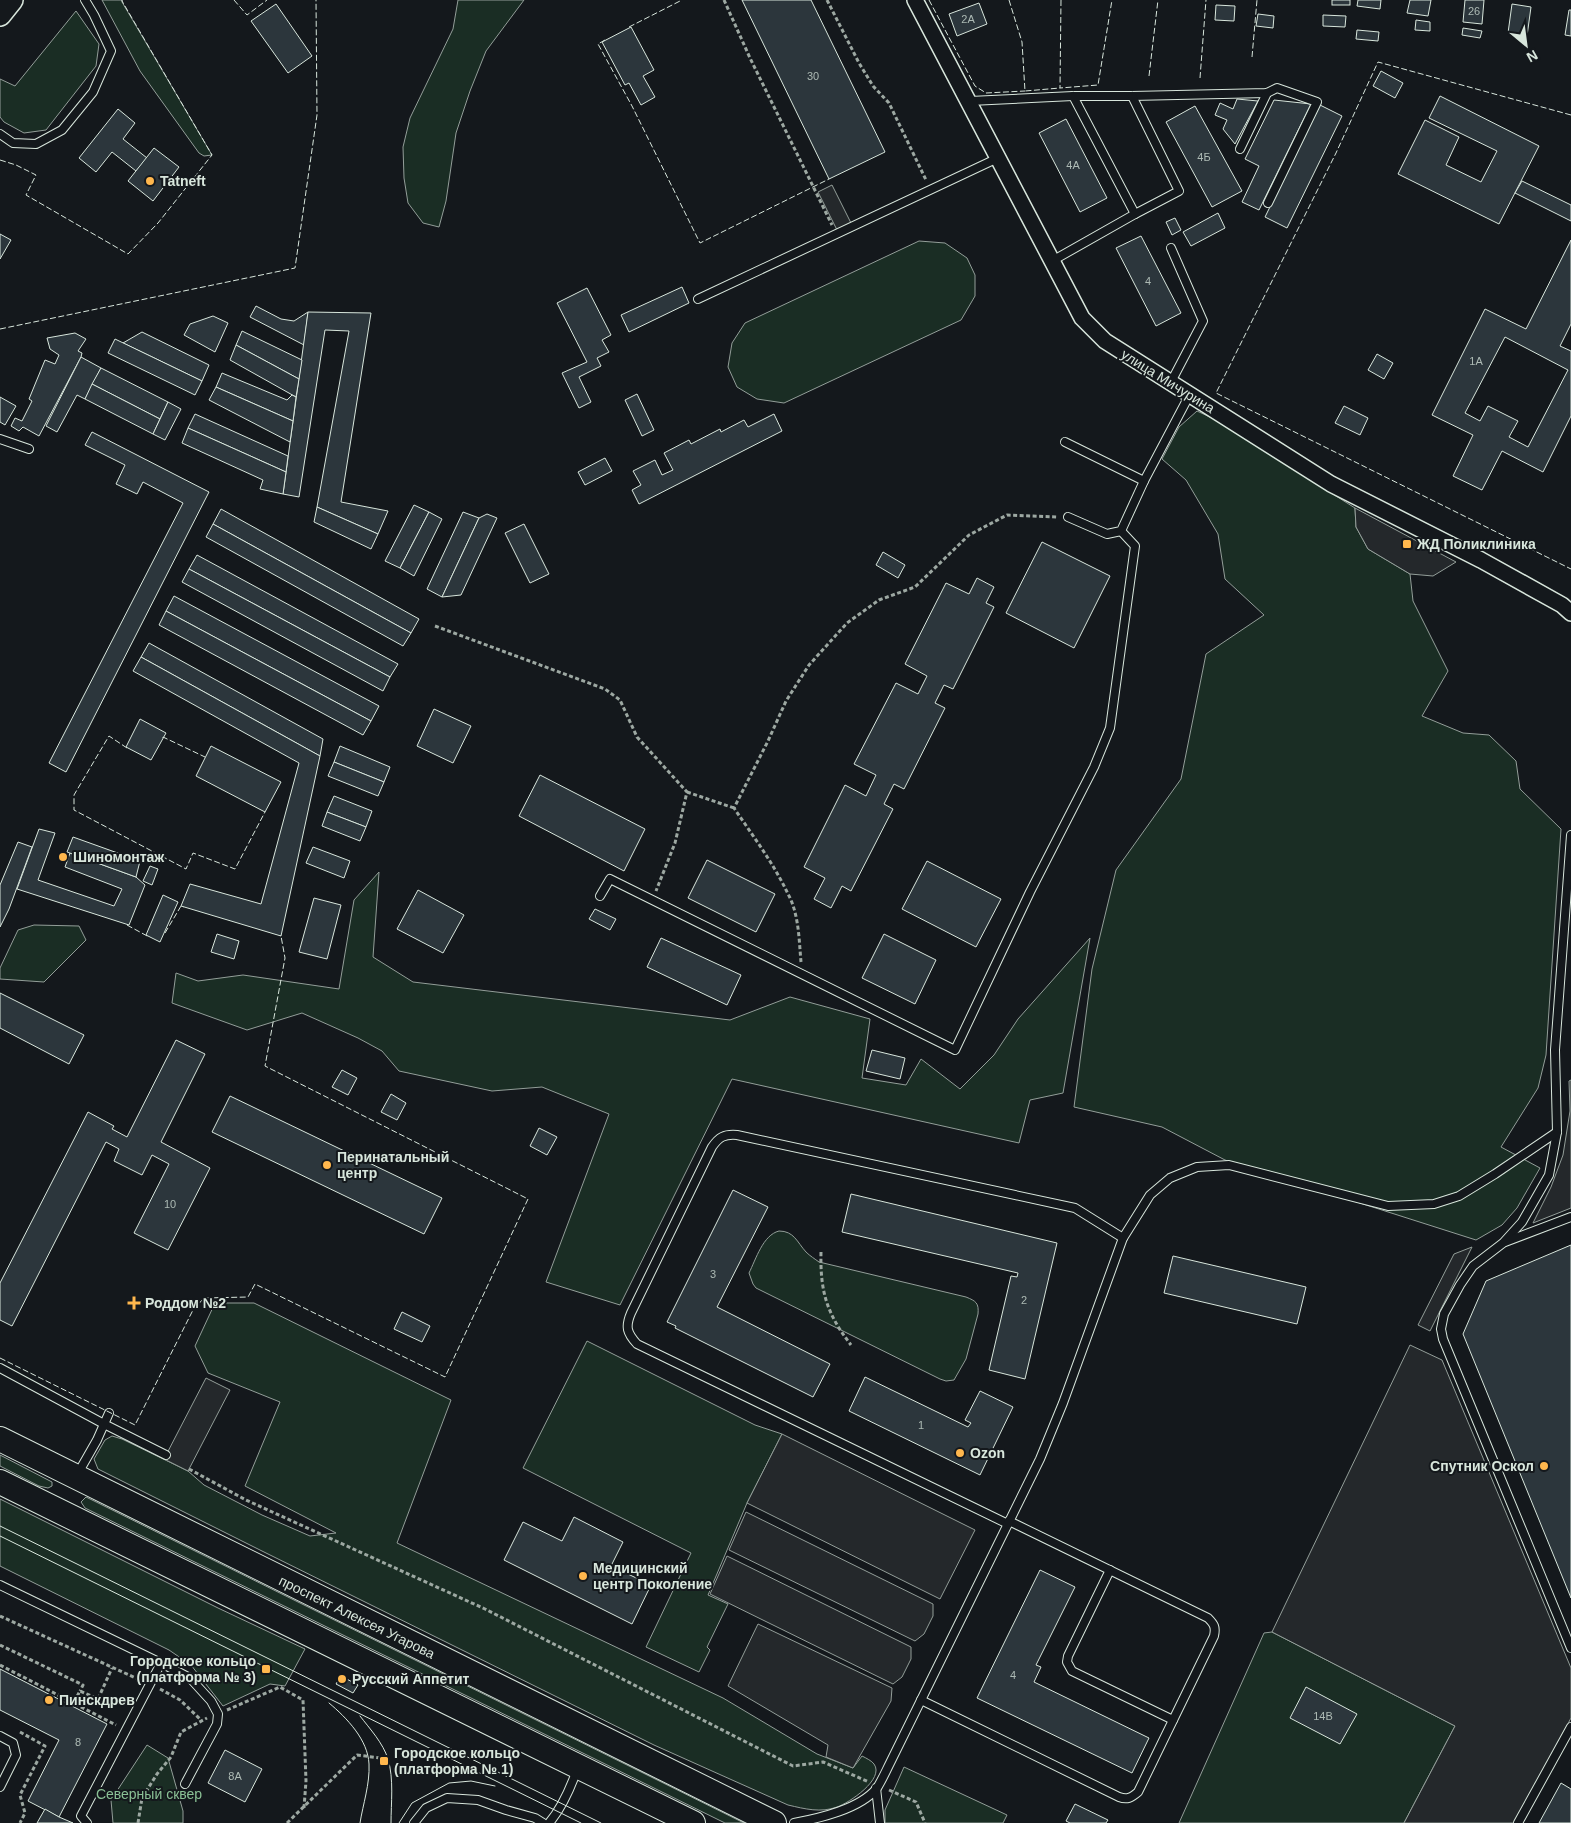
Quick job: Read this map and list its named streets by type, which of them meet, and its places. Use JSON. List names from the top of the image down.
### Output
{
  "streets": {
    "main road": ["проспект Алексея Угарова"],
    "street": ["улица Мичурина"]
  },
  "parks": ["Северный сквер"],
  "places": {
    "other": [
      "Tatneft",
      "Шиномонтаж",
      "Перинатальный центр",
      "Ozon",
      "Спутник Оскол",
      "Медицинский центр Поколение",
      "Русский Аппетит",
      "Пинскдрев"
    ],
    "transit": ["ЖД Поликлиника", "Городское кольцо (платформа № 3)", "Городское кольцо (платформа № 1)"],
    "health": ["Роддом №2"]
  },
  "house_numbers": [
    "26",
    "2А",
    "30",
    "4Б",
    "4А",
    "4",
    "1А",
    "10",
    "3",
    "2",
    "1",
    "4",
    "14В",
    "8",
    "8А"
  ],
  "north": "bottom right"
}
